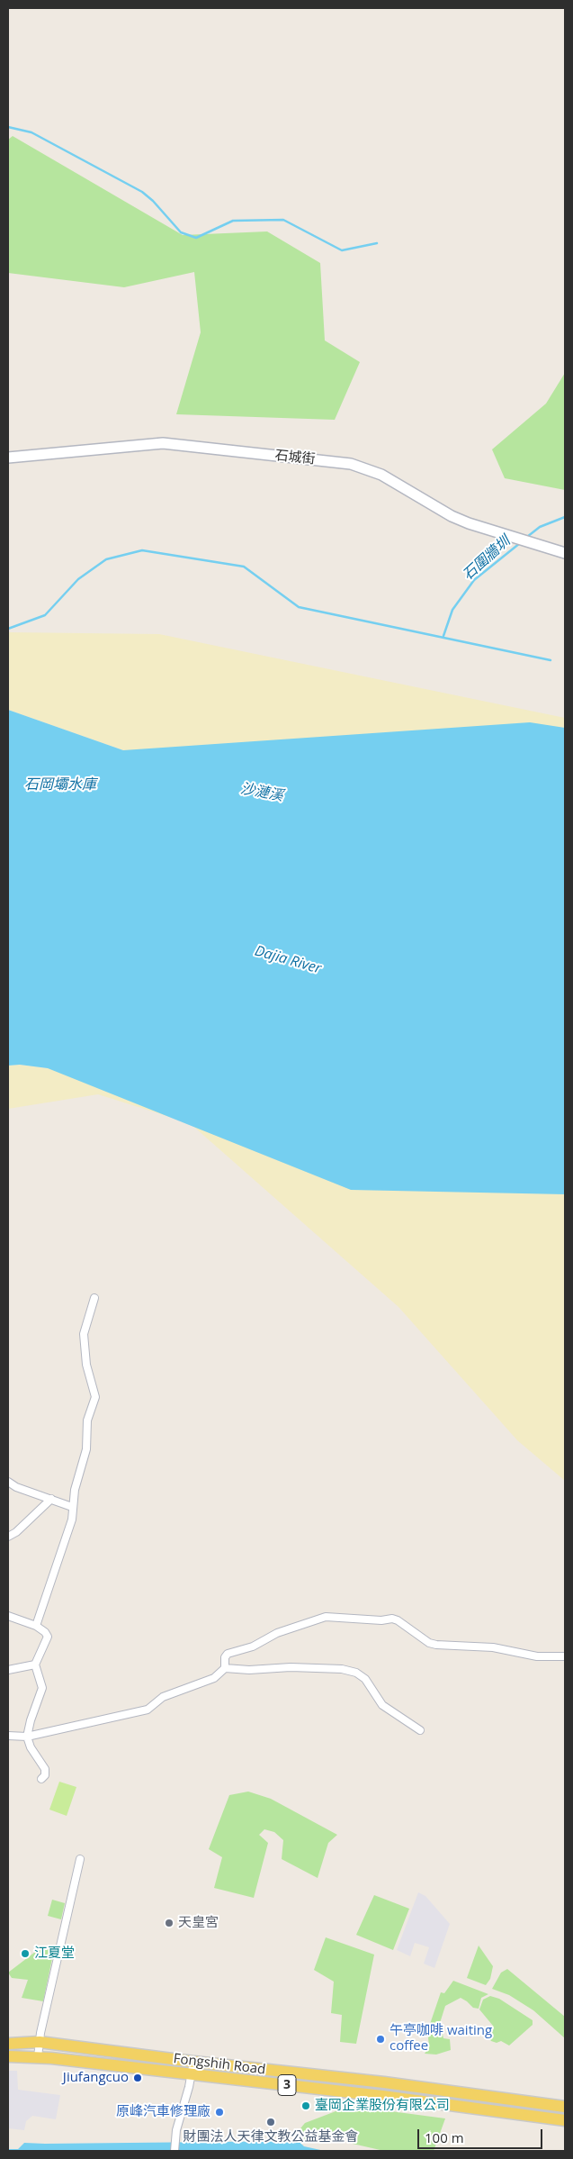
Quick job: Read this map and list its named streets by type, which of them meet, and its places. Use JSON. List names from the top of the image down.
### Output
{
  "streets": {
    "main road": ["Fongshih Road", "3"],
    "street": ["石城街"]
  },
  "water": [
    "石圍牆圳",
    "石岡壩水庫",
    "沙漣溪",
    "Dajia River"
  ],
  "places": [
    "天皇宮",
    "江夏堂",
    "午亭咖啡 waiting coffee",
    "Jiufangcuo",
    "臺岡企業股份有限公司",
    "原峰汽車修理廠",
    "財團法人天律文教公益基金會"
  ],
  "scale_bar": "100 m"
}
